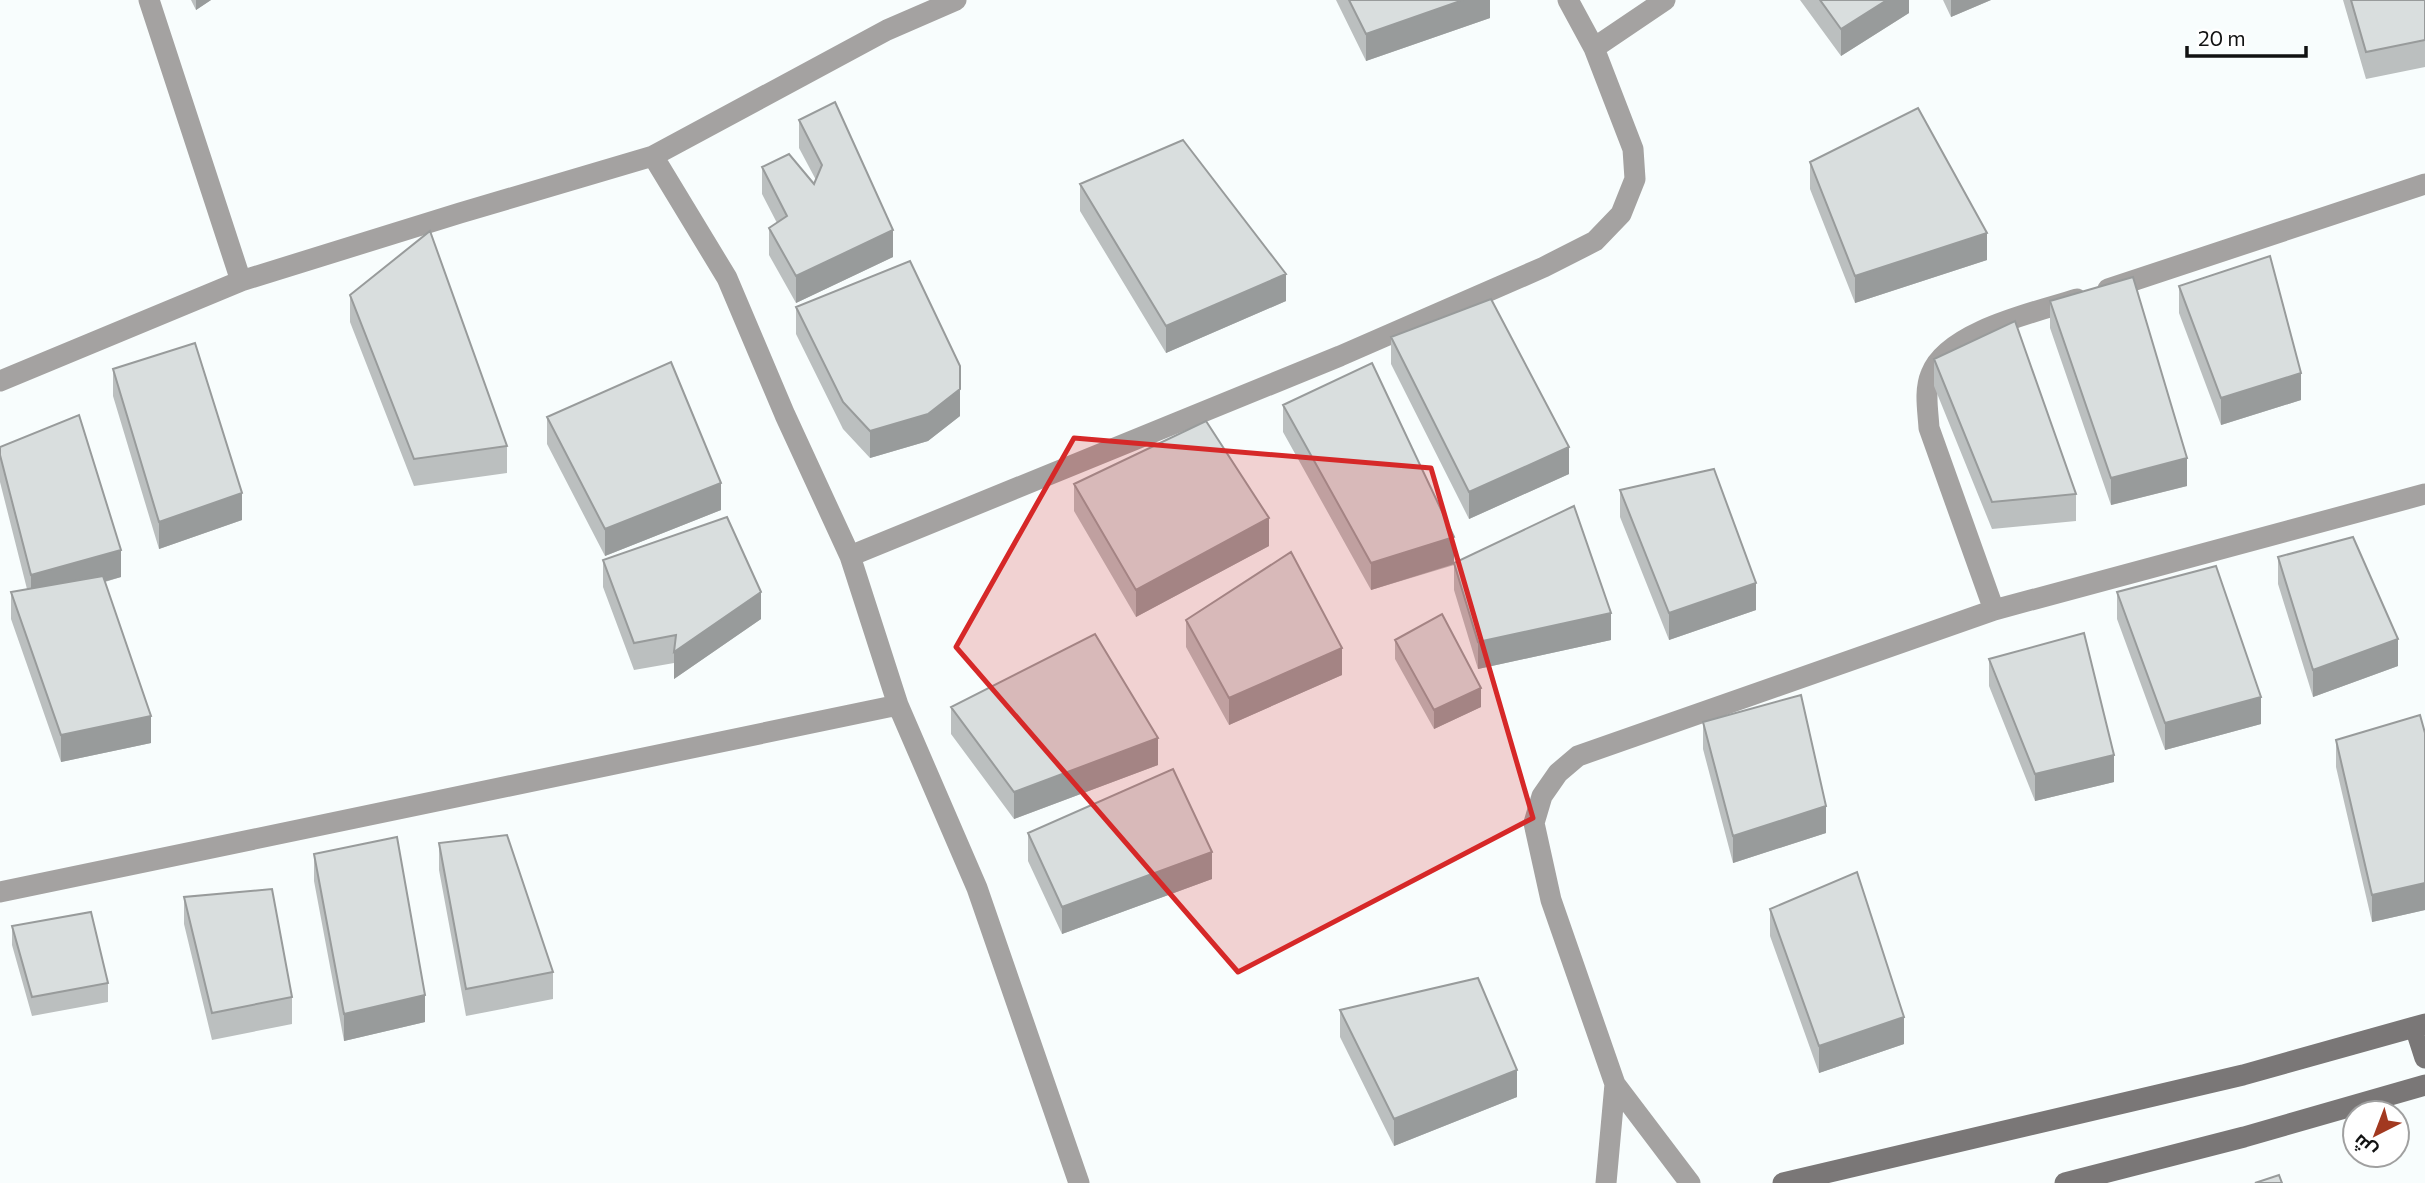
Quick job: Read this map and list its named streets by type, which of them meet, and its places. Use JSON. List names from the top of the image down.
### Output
{
  "scale_bar": "20 m",
  "north": "bottom left"
}
